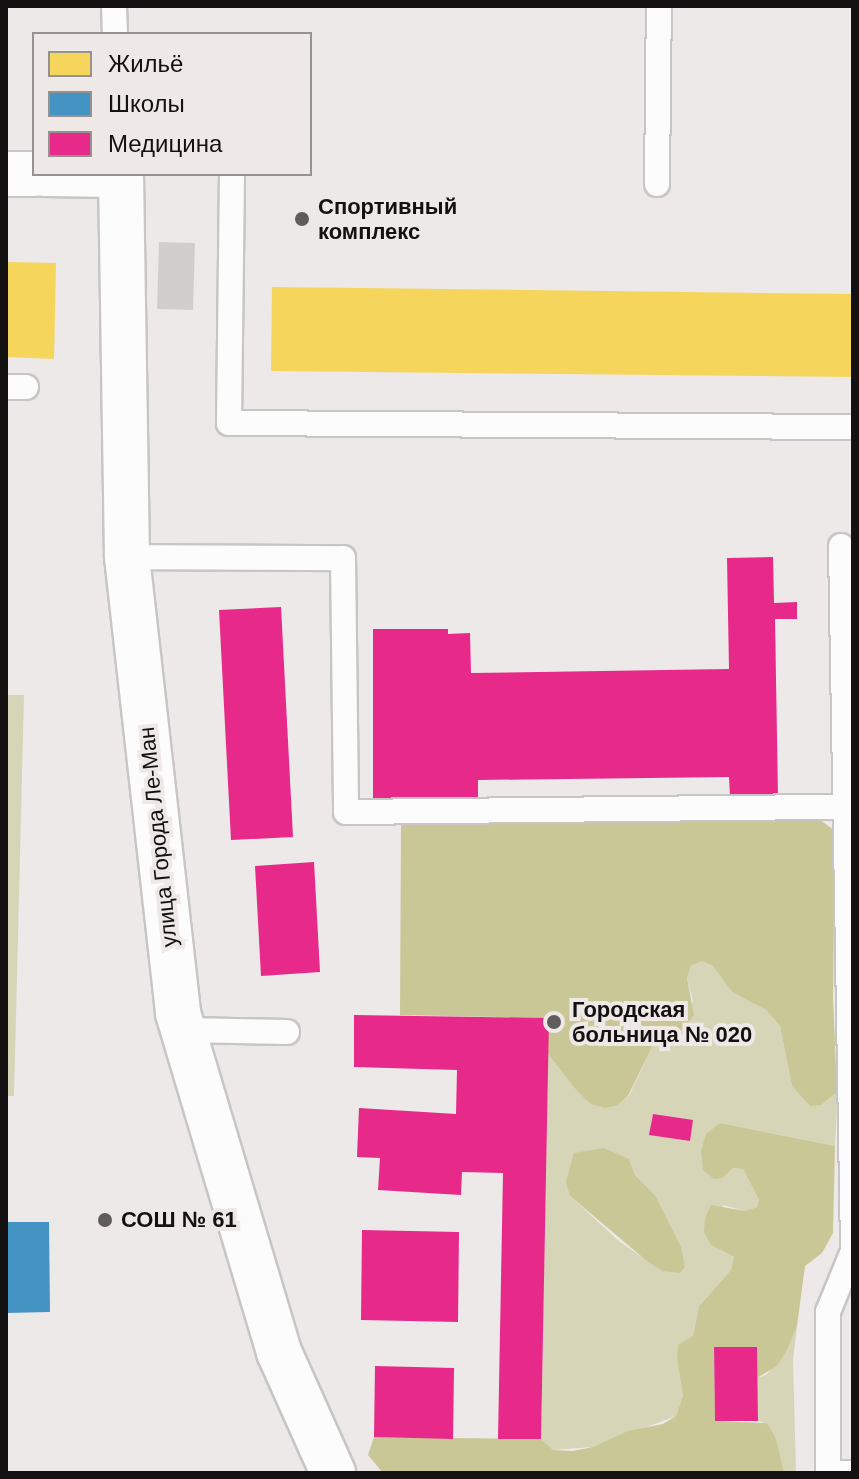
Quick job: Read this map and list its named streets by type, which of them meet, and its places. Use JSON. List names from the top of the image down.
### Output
{
  "streets": {
    "street": ["улица Города Ле-Ман"]
  },
  "places": ["Спортивный комплекс", "Городская больница № 020", "СОШ № 61"],
  "legend": ["Жильё", "Школы", "Медицина"]
}
